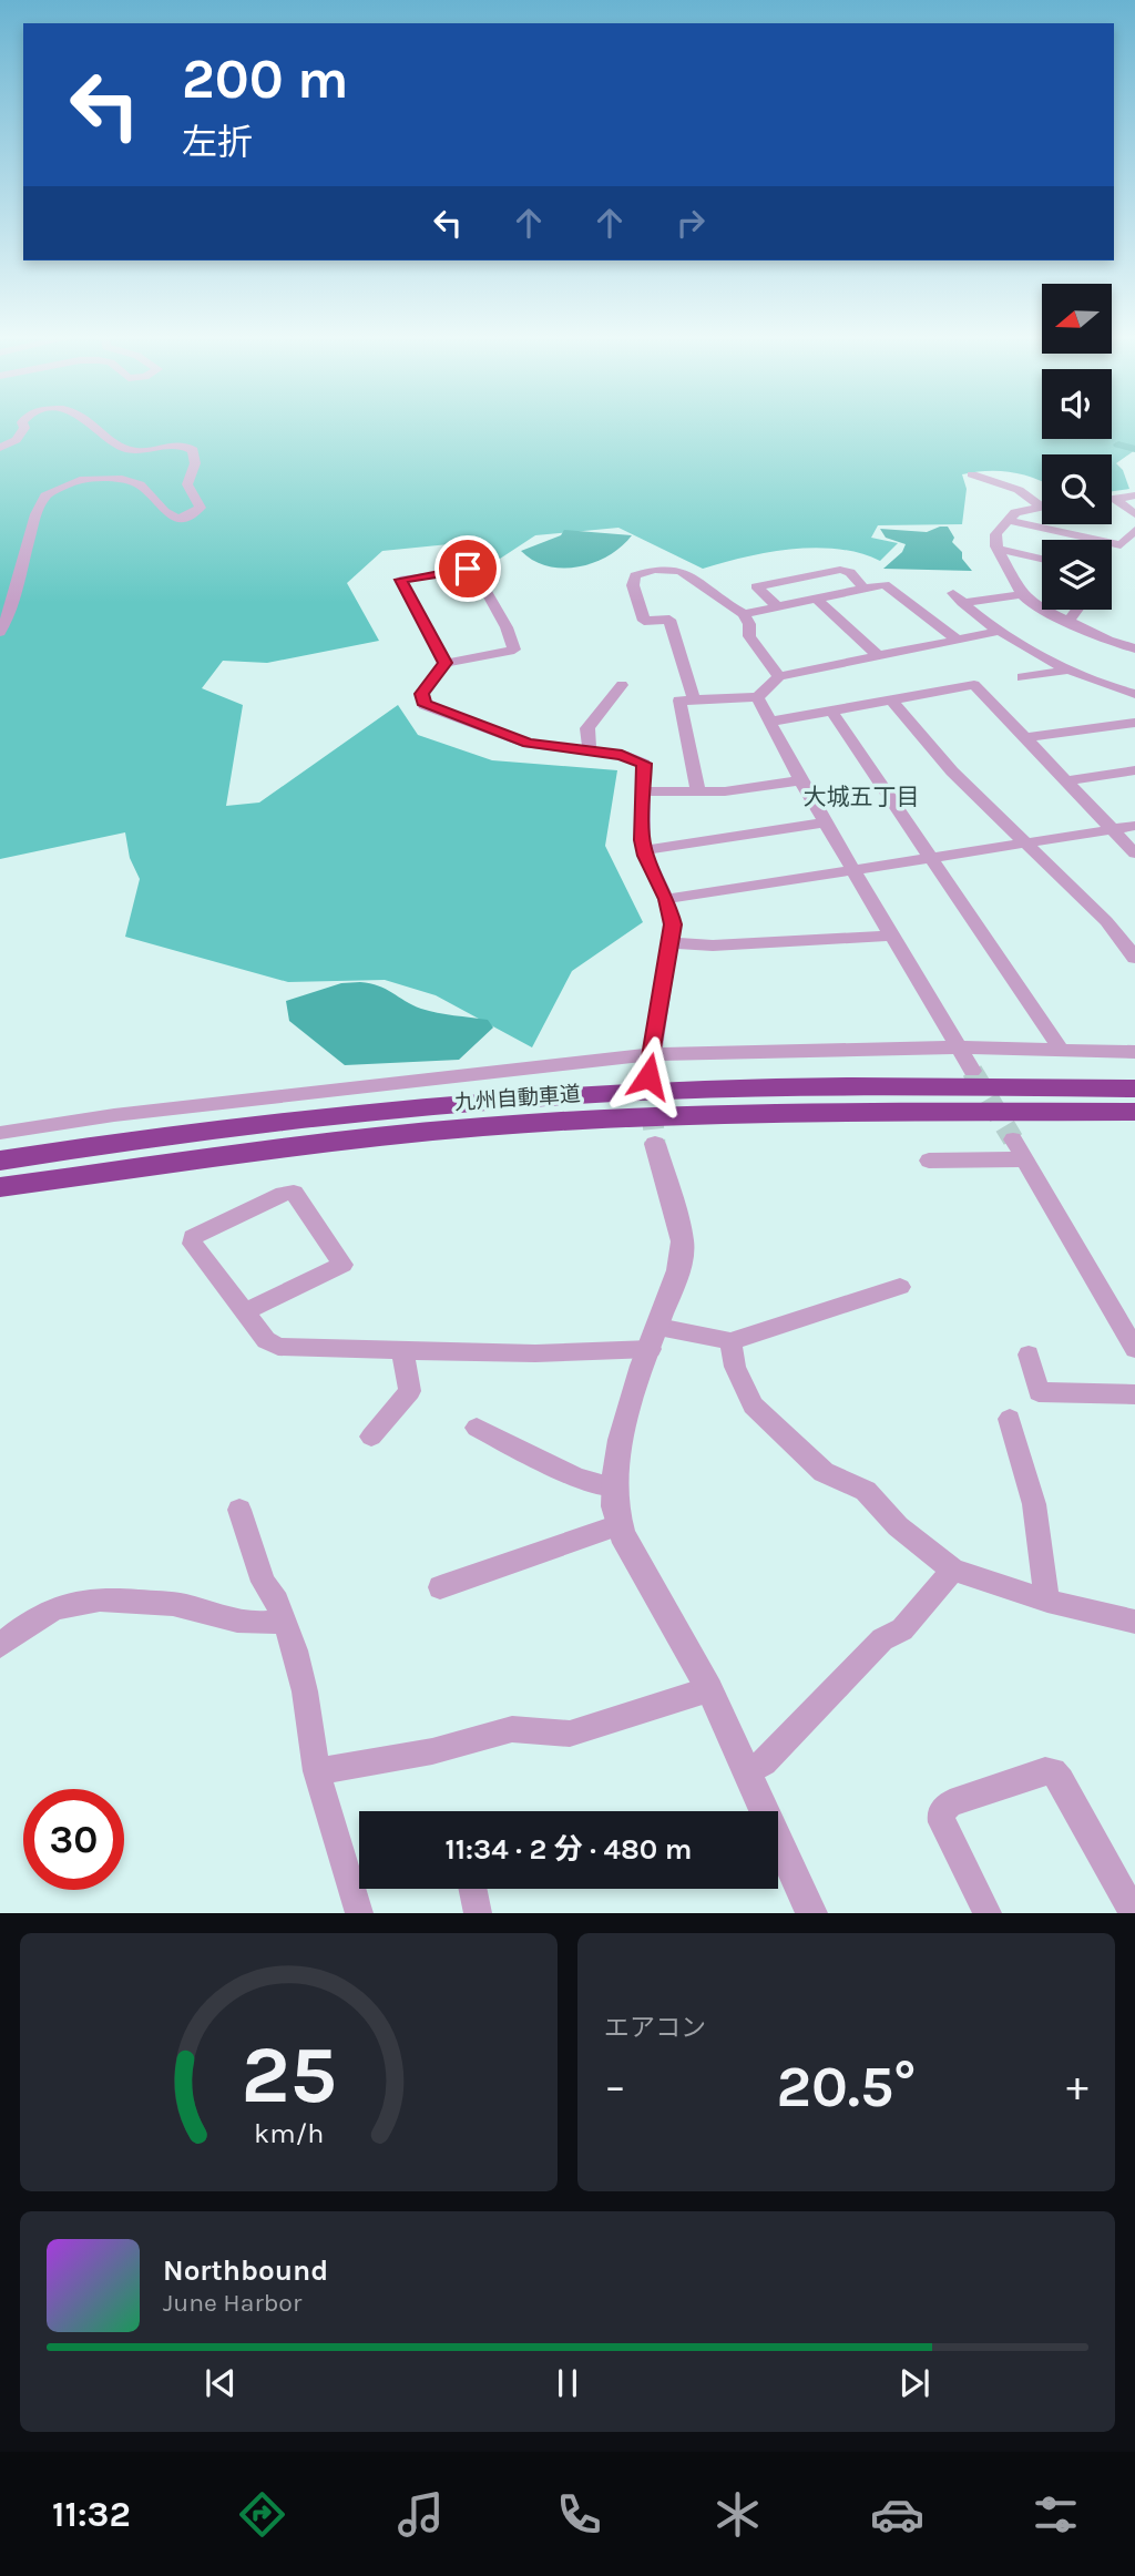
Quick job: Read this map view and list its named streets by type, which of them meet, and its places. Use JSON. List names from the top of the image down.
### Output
{
  "streets": {
    "highway": ["九州自動車道"]
  },
  "districts": ["大城五丁目"],
  "north": "left",
  "page": {
    "turn": ["200 m", "左折"],
    "limit": "30",
    "trip": "11:34 · 2 分 · 480 m",
    "tile": "エアコン",
    "heat": ["−", "20.5°", "+"],
    "song": ["Northbound", "June Harbor"],
    "tabs": "11:32",
    "gauge": ["25", "km/h"]
  }
}
